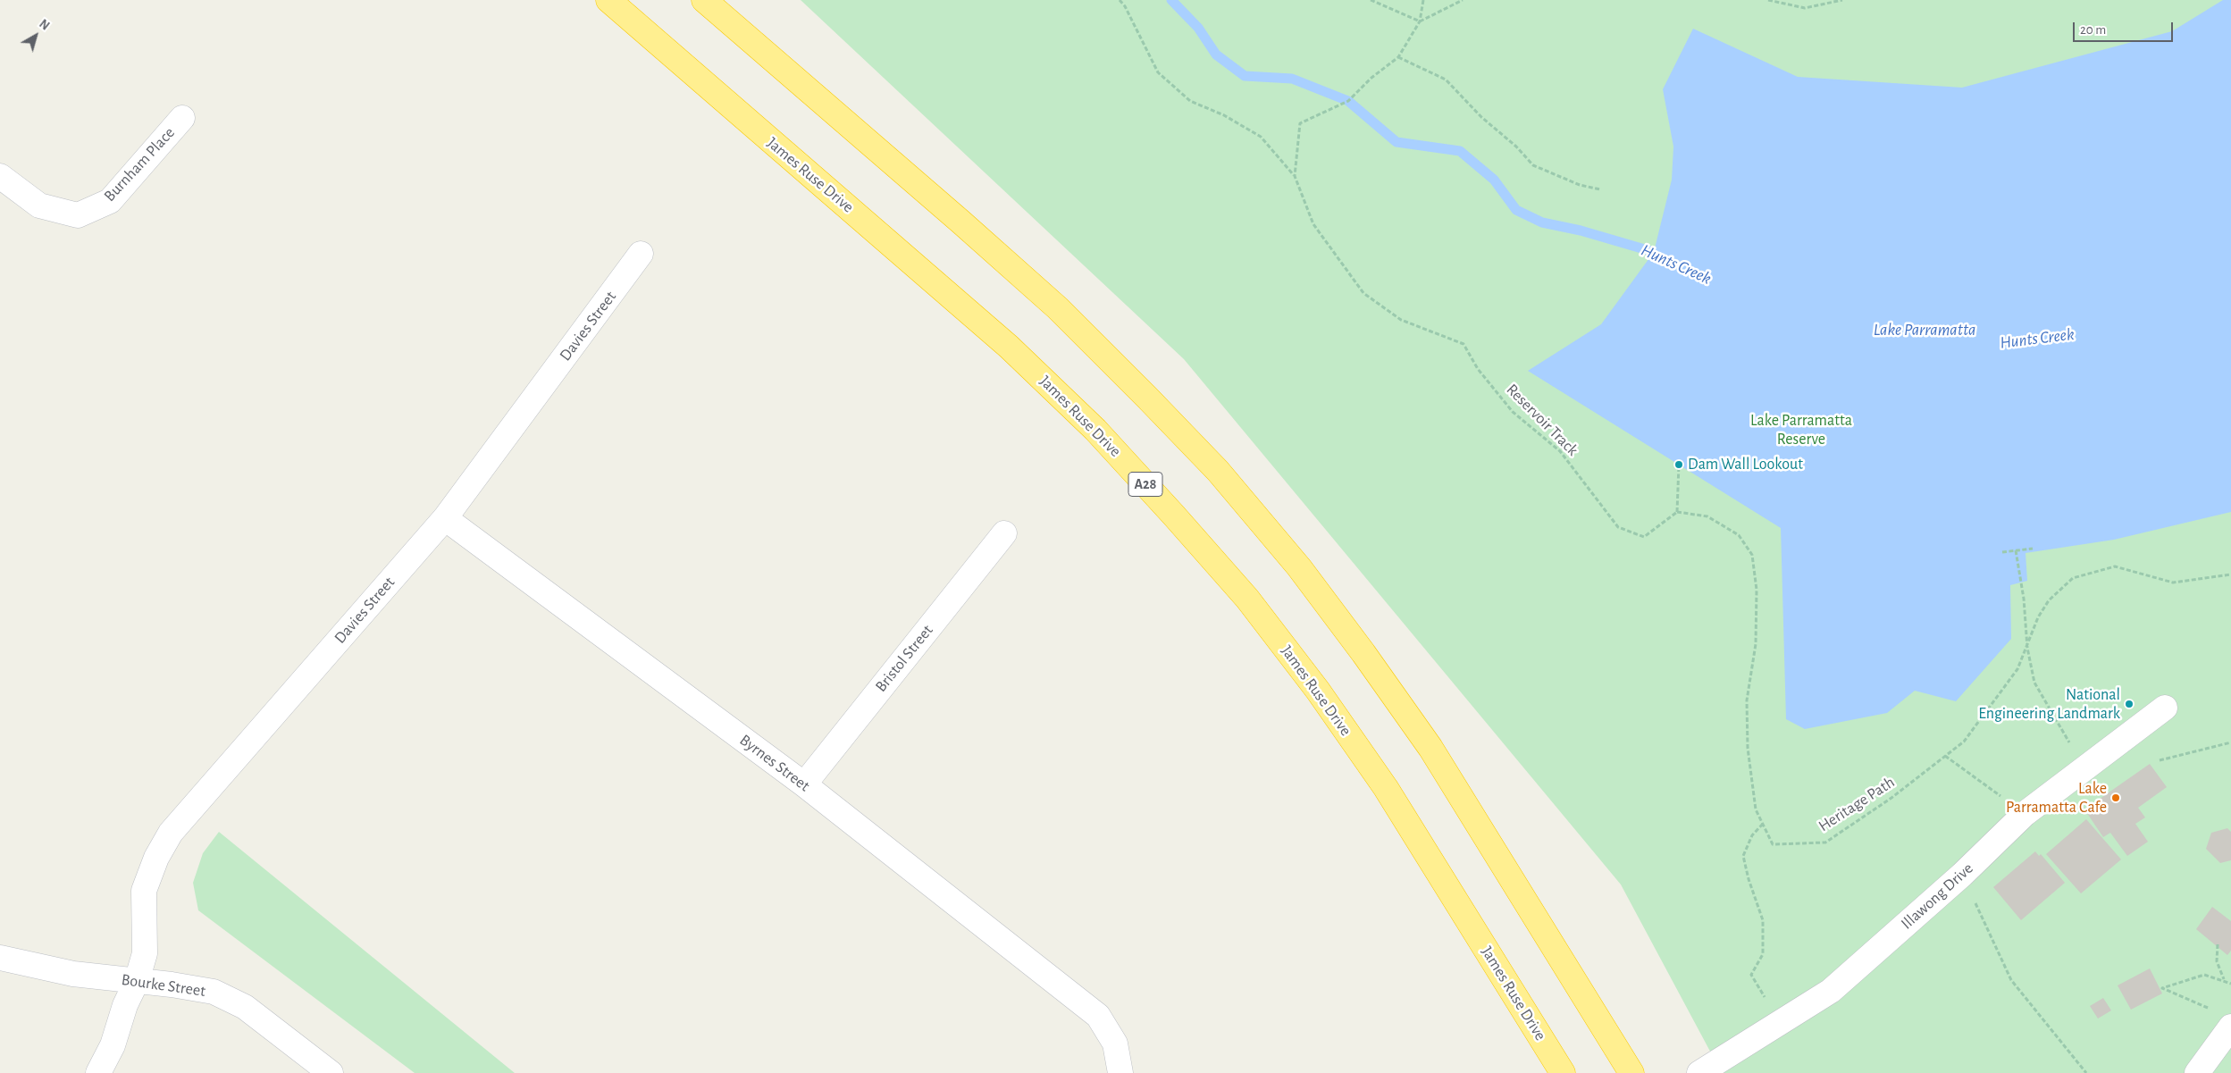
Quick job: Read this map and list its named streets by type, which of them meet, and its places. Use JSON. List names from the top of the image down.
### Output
{
  "streets": {
    "highway": ["James Ruse Drive", "A28"],
    "street": [
      "Burnham Place",
      "Davies Street",
      "Bristol Street",
      "Byrnes Street",
      "Illawong Drive",
      "Bourke Street"
    ],
    "path": ["Reservoir Track", "Heritage Path"]
  },
  "crossings": [
    ["Davies Street", "Byrnes Street"],
    ["Davies Street", "Bourke Street"],
    ["Reservoir Track", "Heritage Path"],
    ["Bristol Street", "Byrnes Street"]
  ],
  "water": ["Hunts Creek", "Lake Parramatta"],
  "parks": ["Lake Parramatta Reserve"],
  "places": ["Dam Wall Lookout", "National Engineering Landmark", "Lake Parramatta Cafe"],
  "scale_bar": "20 m",
  "north": "top right"
}
